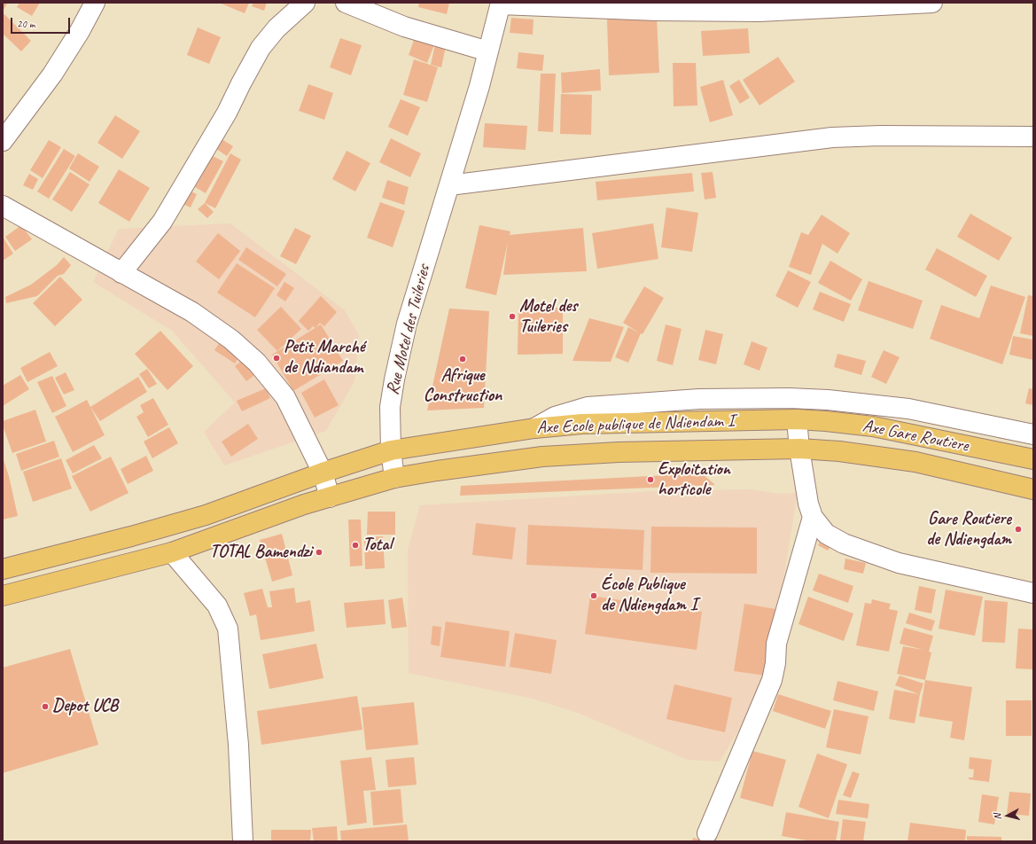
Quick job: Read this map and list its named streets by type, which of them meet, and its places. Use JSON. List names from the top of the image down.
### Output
{
  "streets": {
    "highway": ["Axe Ecole publique de Ndiendam I", "Axe Gare Routiere"],
    "street": ["Rue Motel des Tuileries"]
  },
  "crossings": [
    ["Rue Motel des Tuileries", "Axe Ecole publique de Ndiendam I"],
    ["Axe Ecole publique de Ndiendam I", "Axe Gare Routiere"]
  ],
  "places": [
    "Motel des Tuileries",
    "Petit Marché de Ndiandam",
    "Afrique Construction",
    "Exploitation horticole",
    "Gare Routiere de Ndiengdam",
    "Total",
    "TOTAL Bamendzi",
    "École Publique de Ndiengdam I",
    "Depot UCB"
  ],
  "scale_bar": "20 m",
  "north": "left"
}
